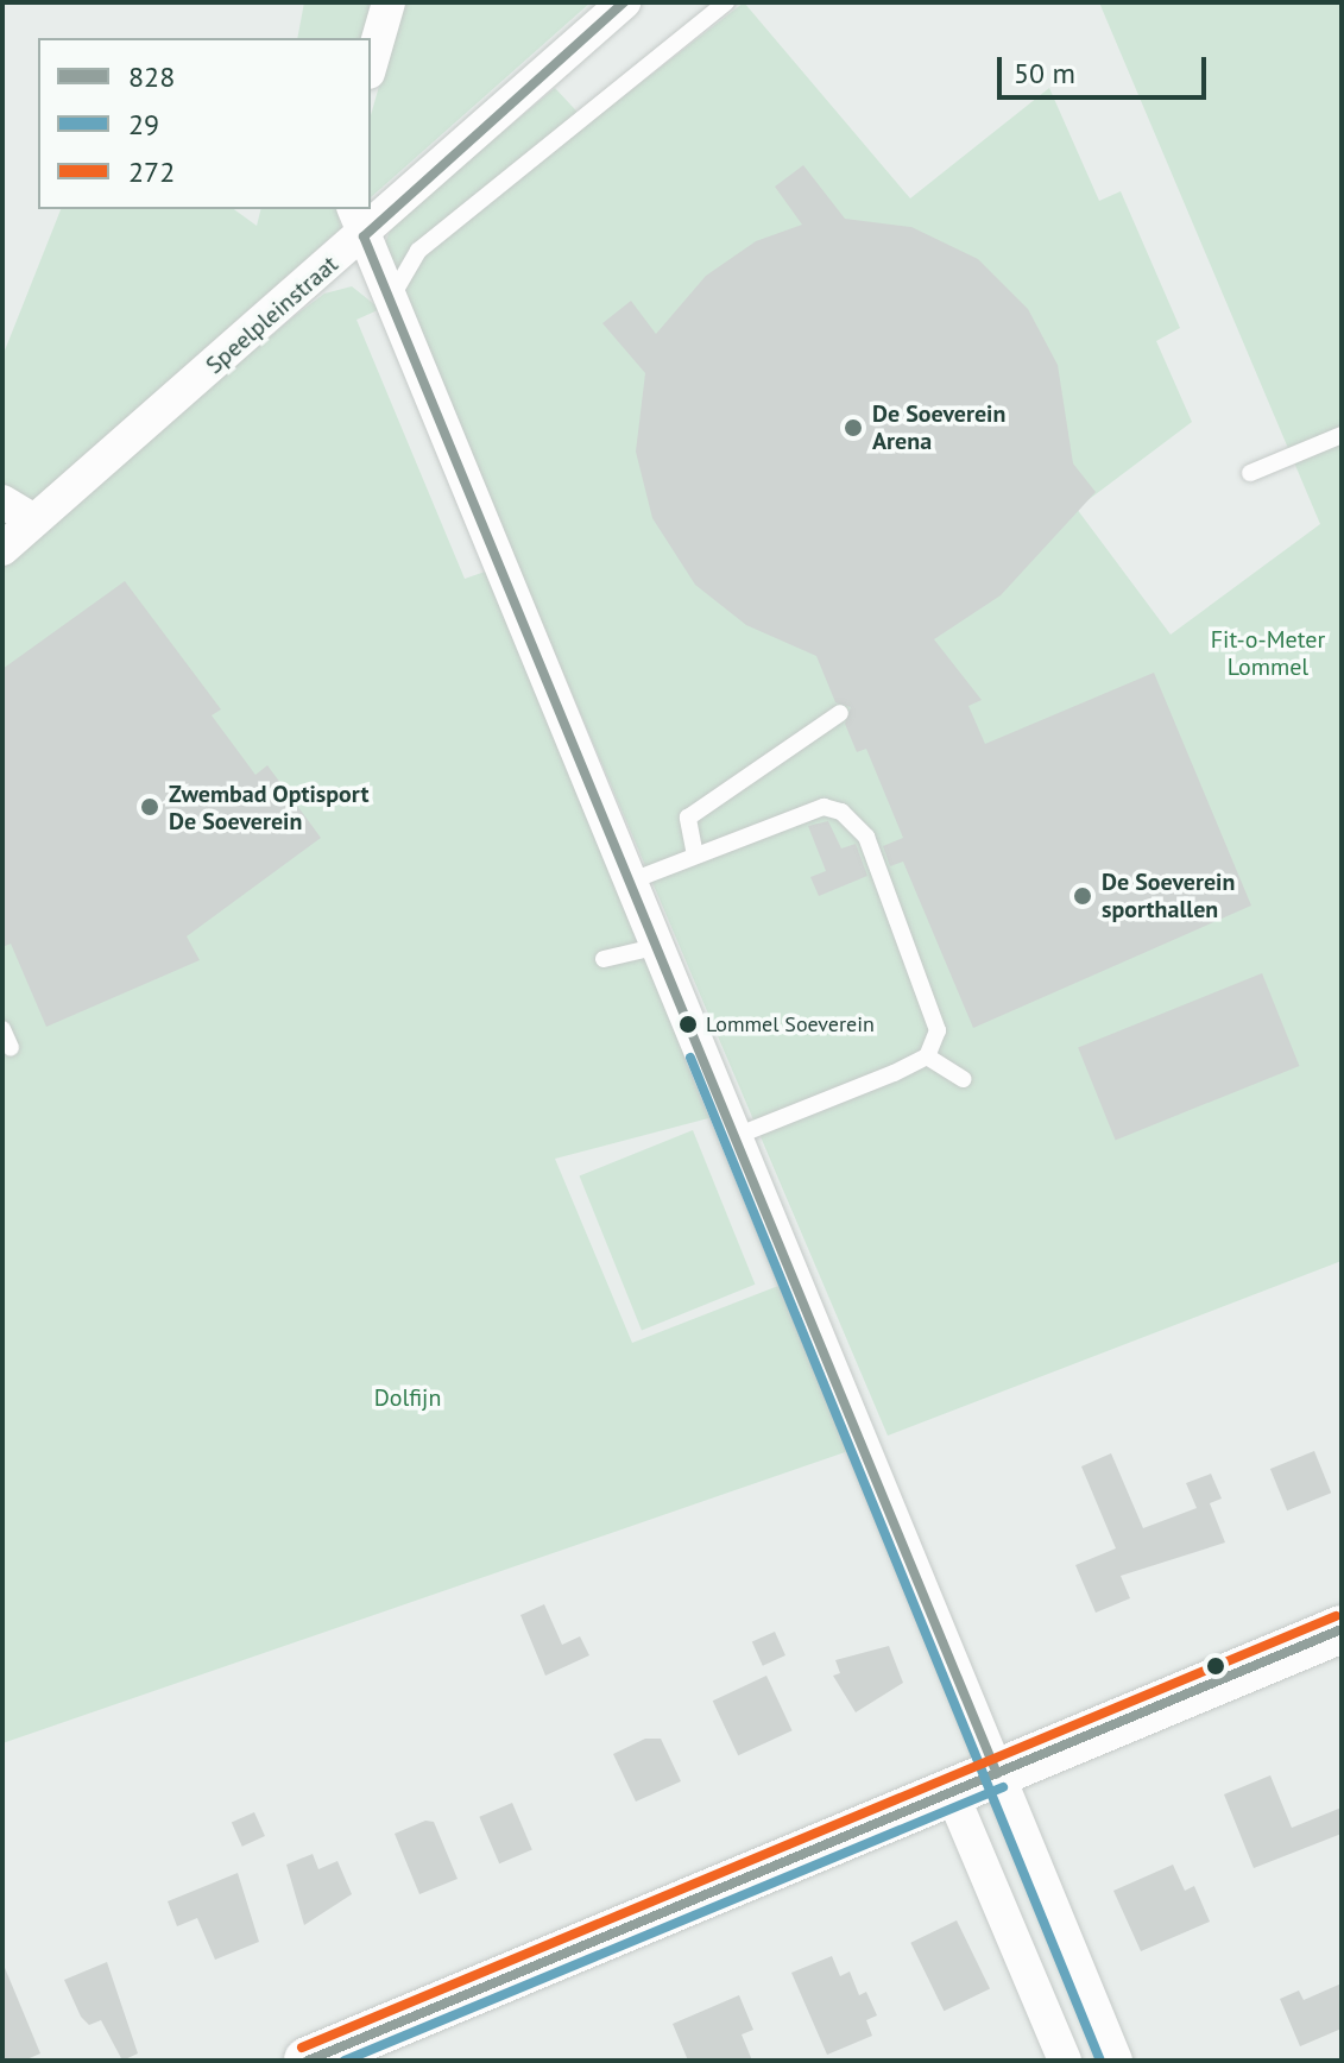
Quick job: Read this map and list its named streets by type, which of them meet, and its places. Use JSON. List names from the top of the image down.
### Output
{
  "streets": {
    "street": ["Speelpleinstraat"]
  },
  "parks": ["Fit-o-Meter Lommel", "Dolfijn"],
  "places": [
    "De Soeverein Arena",
    "Zwembad Optisport De Soeverein",
    "De Soeverein sporthallen",
    "Lommel Soeverein"
  ],
  "lines": ["transit line 828", "transit line 29", "transit line 272"],
  "legend": ["828", "29", "272"],
  "scale_bar": "50 m"
}
